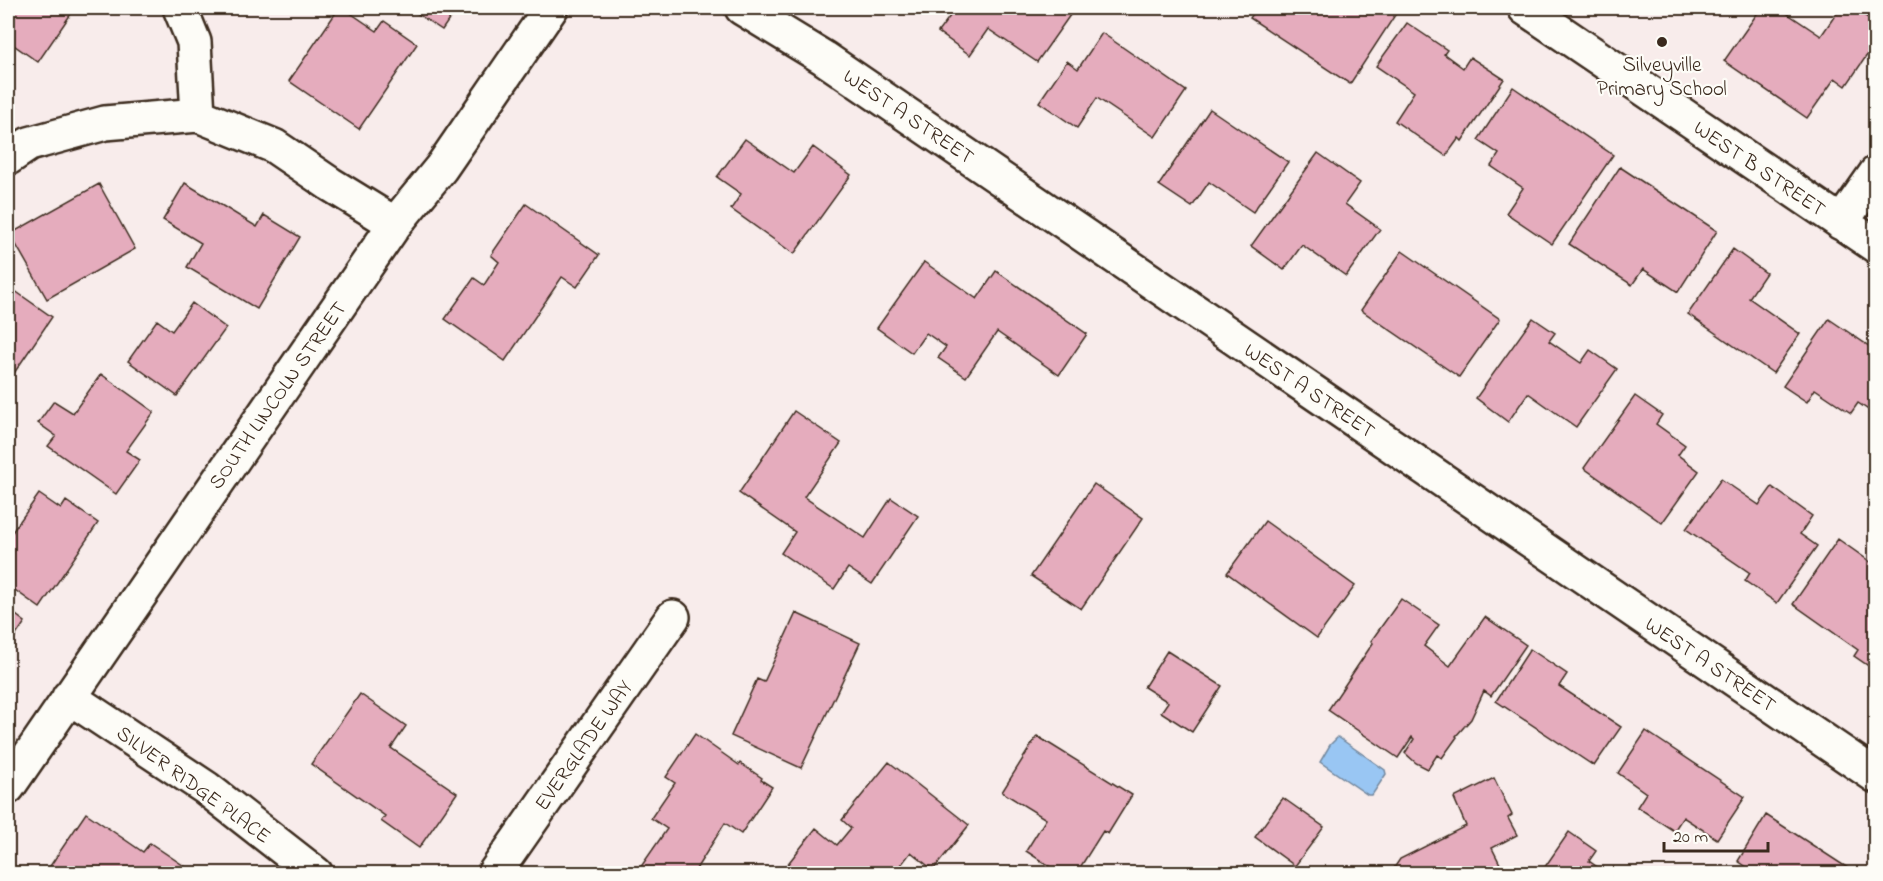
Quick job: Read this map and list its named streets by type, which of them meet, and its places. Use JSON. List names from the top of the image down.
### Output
{
  "streets": {
    "street": [
      "WEST A STREET",
      "WEST B STREET",
      "SOUTH LINCOLN STREET",
      "EVERGLADE WAY",
      "SILVER RIDGE PLACE"
    ]
  },
  "crossings": [
    ["SOUTH LINCOLN STREET", "SILVER RIDGE PLACE"]
  ],
  "places": ["Silveyville Primary School"],
  "scale_bar": "20 m"
}
